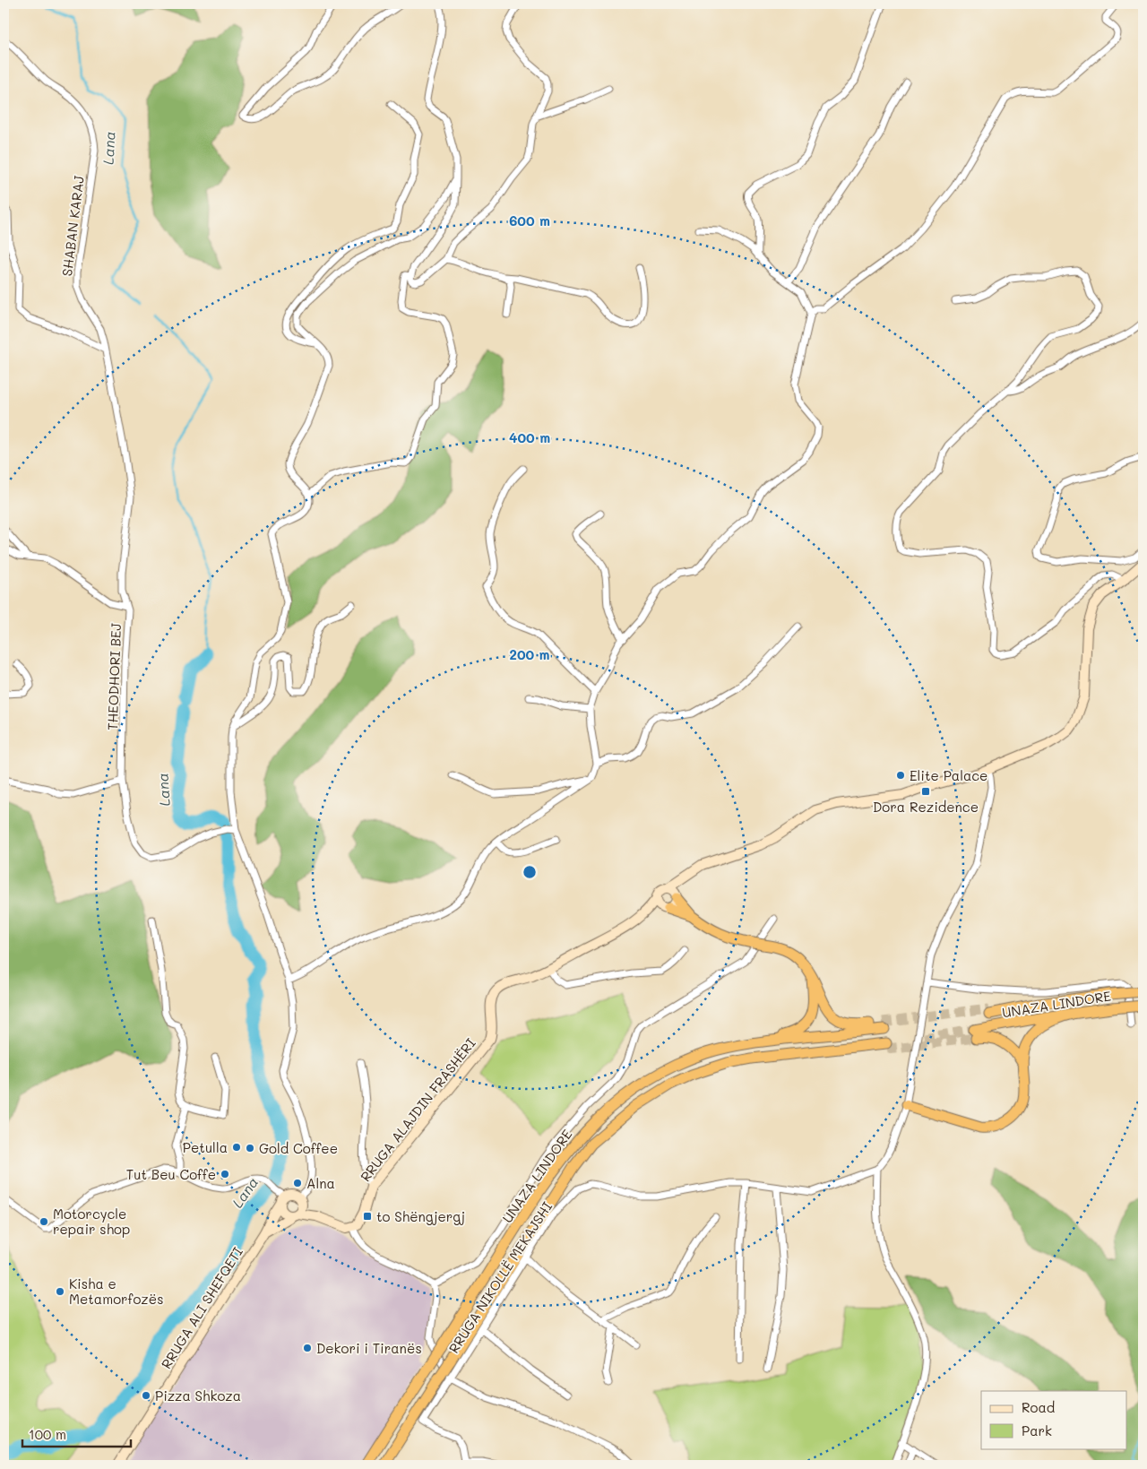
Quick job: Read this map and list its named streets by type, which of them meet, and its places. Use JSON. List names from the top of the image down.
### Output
{
  "streets": {
    "highway": ["UNAZA LINDORE"],
    "main road": ["RRUGA ALAJDIN FRASHËRI", "RRUGA ALI SHEFQETI"],
    "street": ["SHABAN KARAJ", "THEODHORI BEJ", "RRUGA NIKOLLË MEKAJSHI"]
  },
  "crossings": [
    ["SHABAN KARAJ", "THEODHORI BEJ"]
  ],
  "water": ["Lana"],
  "places": {
    "other": [
      "Elite Palace",
      "Petulla",
      "Gold Coffee",
      "Tut Beu Coffe",
      "Alna",
      "Motorcycle repair shop",
      "Kisha e Metamorfozës",
      "Dekori i Tiranës",
      "Pizza Shkoza"
    ],
    "transit": ["Dora Rezidence", "to Shëngjergj"]
  },
  "legend": ["Road", "Park"],
  "scale_bar": "100 m",
  "rings": ["600 m", "400 m", "200 m"]
}
